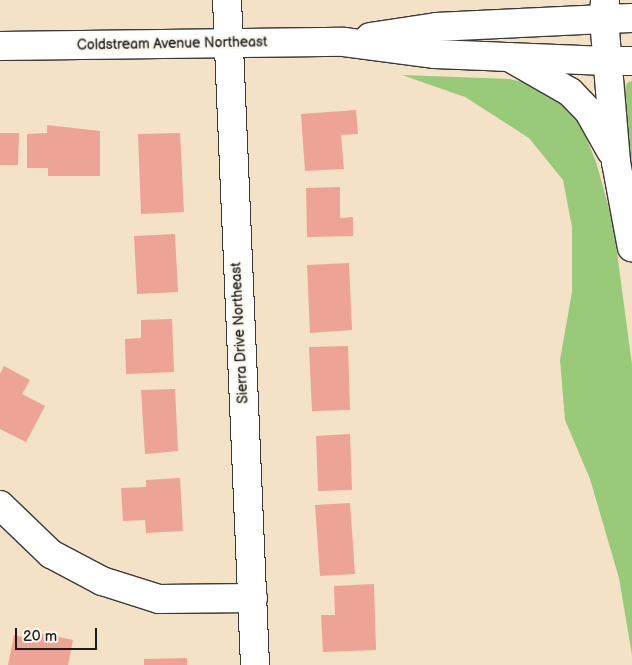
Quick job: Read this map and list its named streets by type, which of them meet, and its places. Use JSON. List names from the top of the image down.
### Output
{
  "streets": {
    "main road": ["Coldstream Avenue Northeast", "Sierra Drive Northeast"]
  },
  "crossings": [
    ["Coldstream Avenue Northeast", "Sierra Drive Northeast"]
  ],
  "scale_bar": "20 m"
}
